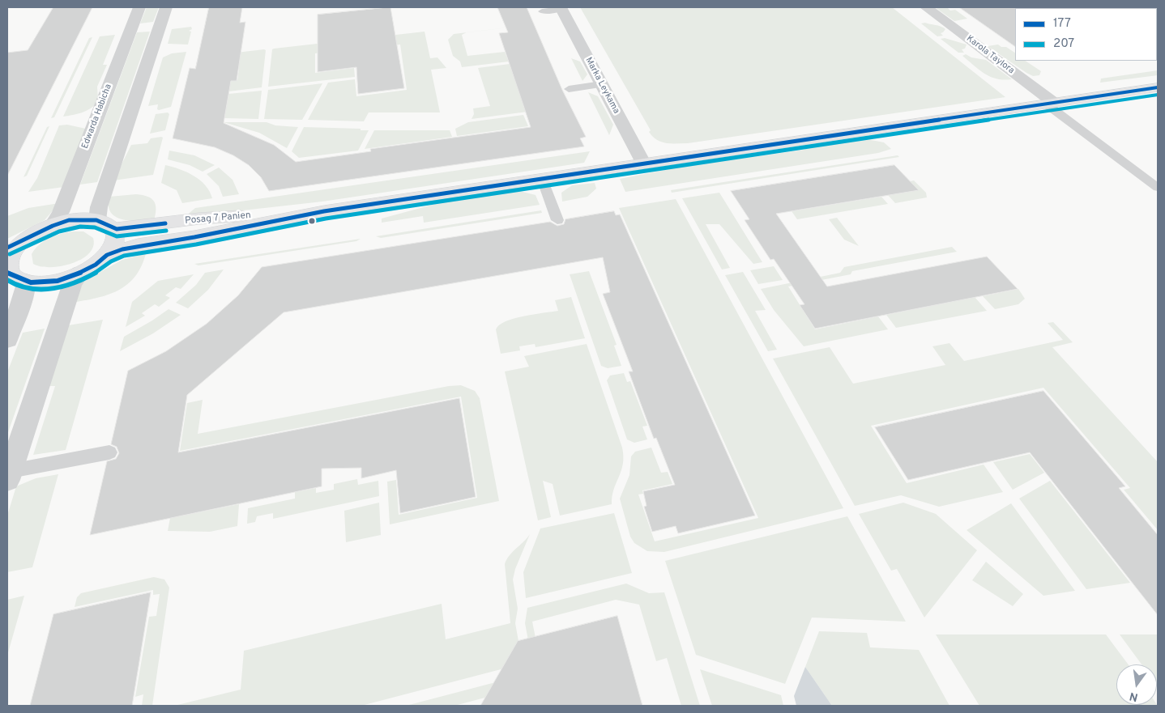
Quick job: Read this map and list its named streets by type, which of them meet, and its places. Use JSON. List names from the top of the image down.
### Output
{
  "streets": {
    "street": [
      "Karola Taylora",
      "Marka Leykama",
      "Edwarda Habicha",
      "Posag 7 Panien"
    ]
  },
  "crossings": [
    ["Karola Taylora", "Posag 7 Panien"],
    ["Marka Leykama", "Posag 7 Panien"],
    ["Edwarda Habicha", "Posag 7 Panien"]
  ],
  "lines": ["transit line 177", "transit line 207"],
  "legend": ["177", "207"],
  "north": "bottom"
}
